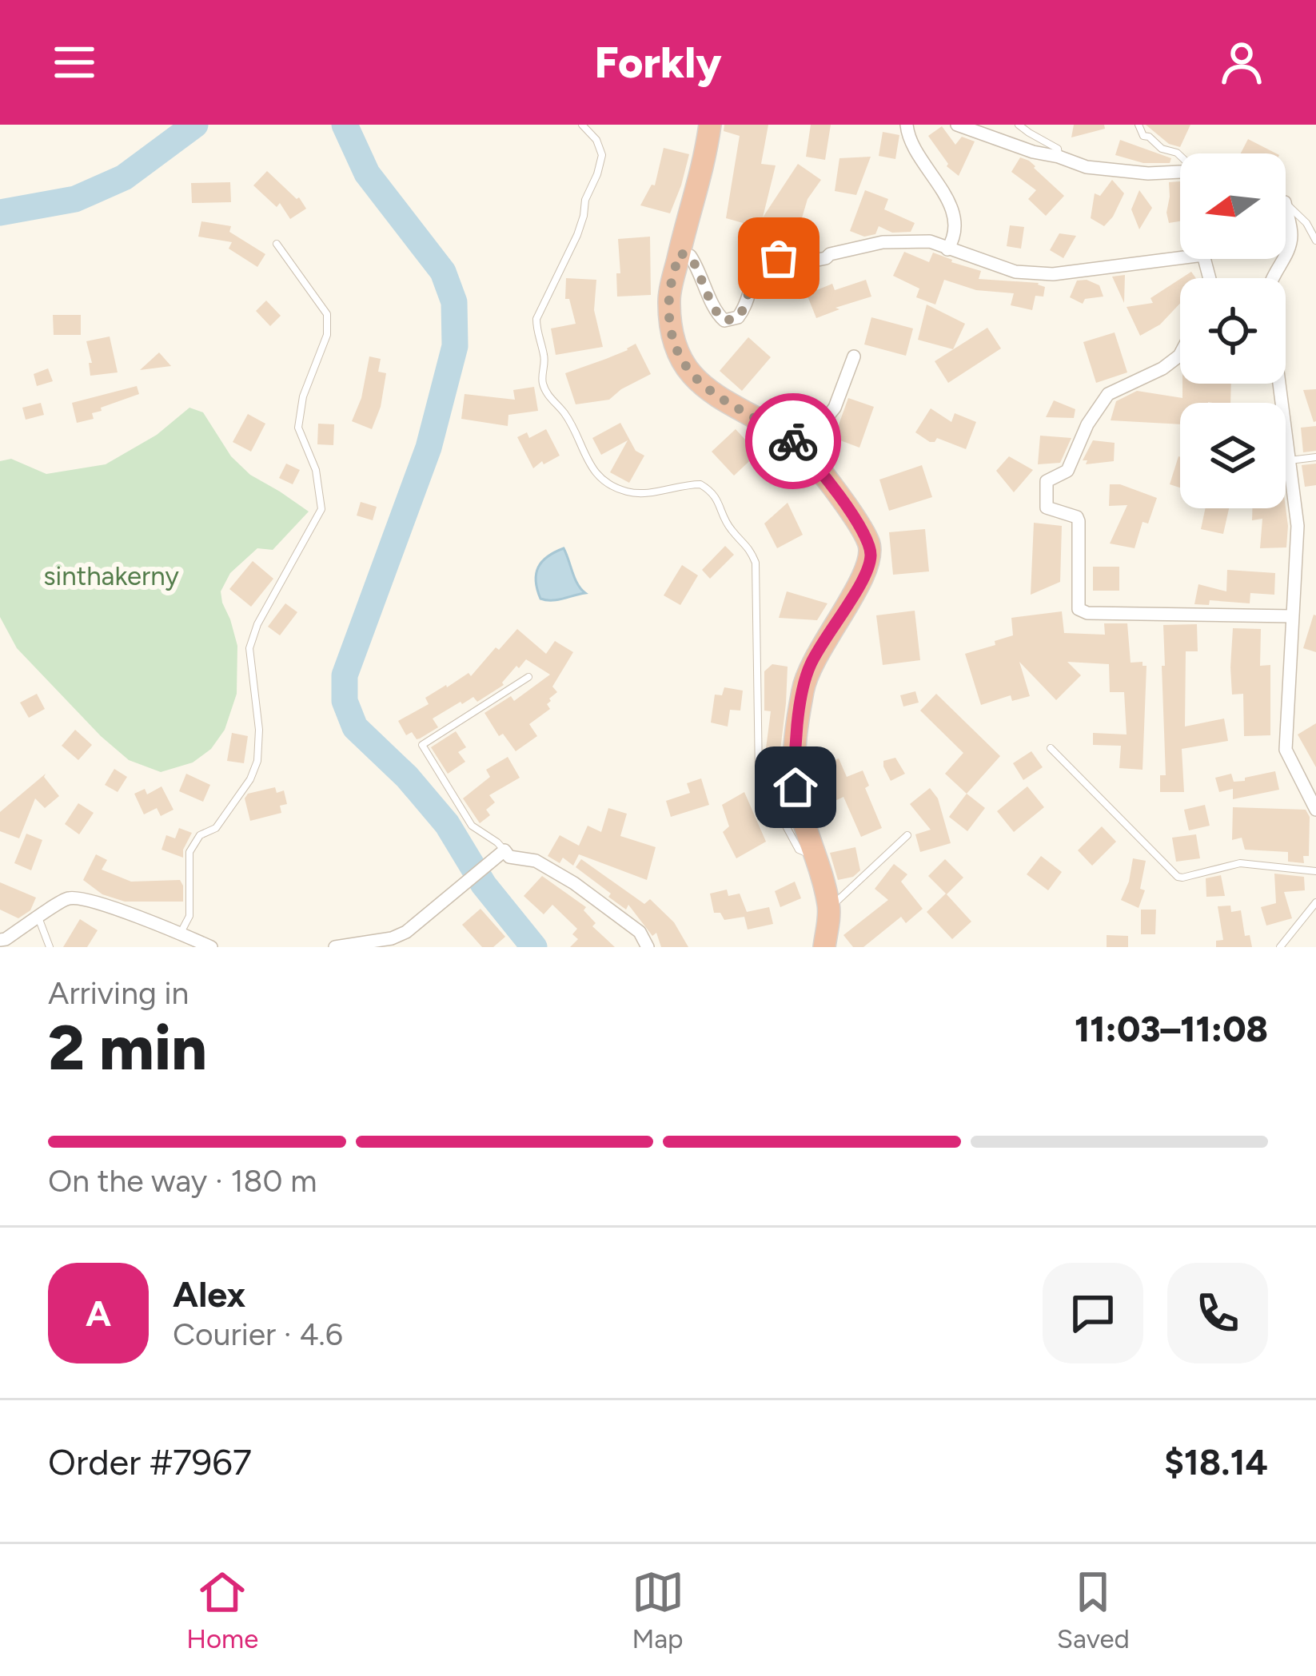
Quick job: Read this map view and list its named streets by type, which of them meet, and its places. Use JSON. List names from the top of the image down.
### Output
{
  "parks": ["sinthakerny"],
  "north": "left",
  "page": {
    "header": "Forkly",
    "heading": ["2 min", "Arriving in", "11:03–11:08"],
    "panel": [
      "Alex",
      "Courier · 4.6",
      "Order #7967",
      "$18.14"
    ],
    "bar": "On the way · 180 m",
    "round": "A",
    "tabs": ["Home", "Map", "Saved"]
  }
}
